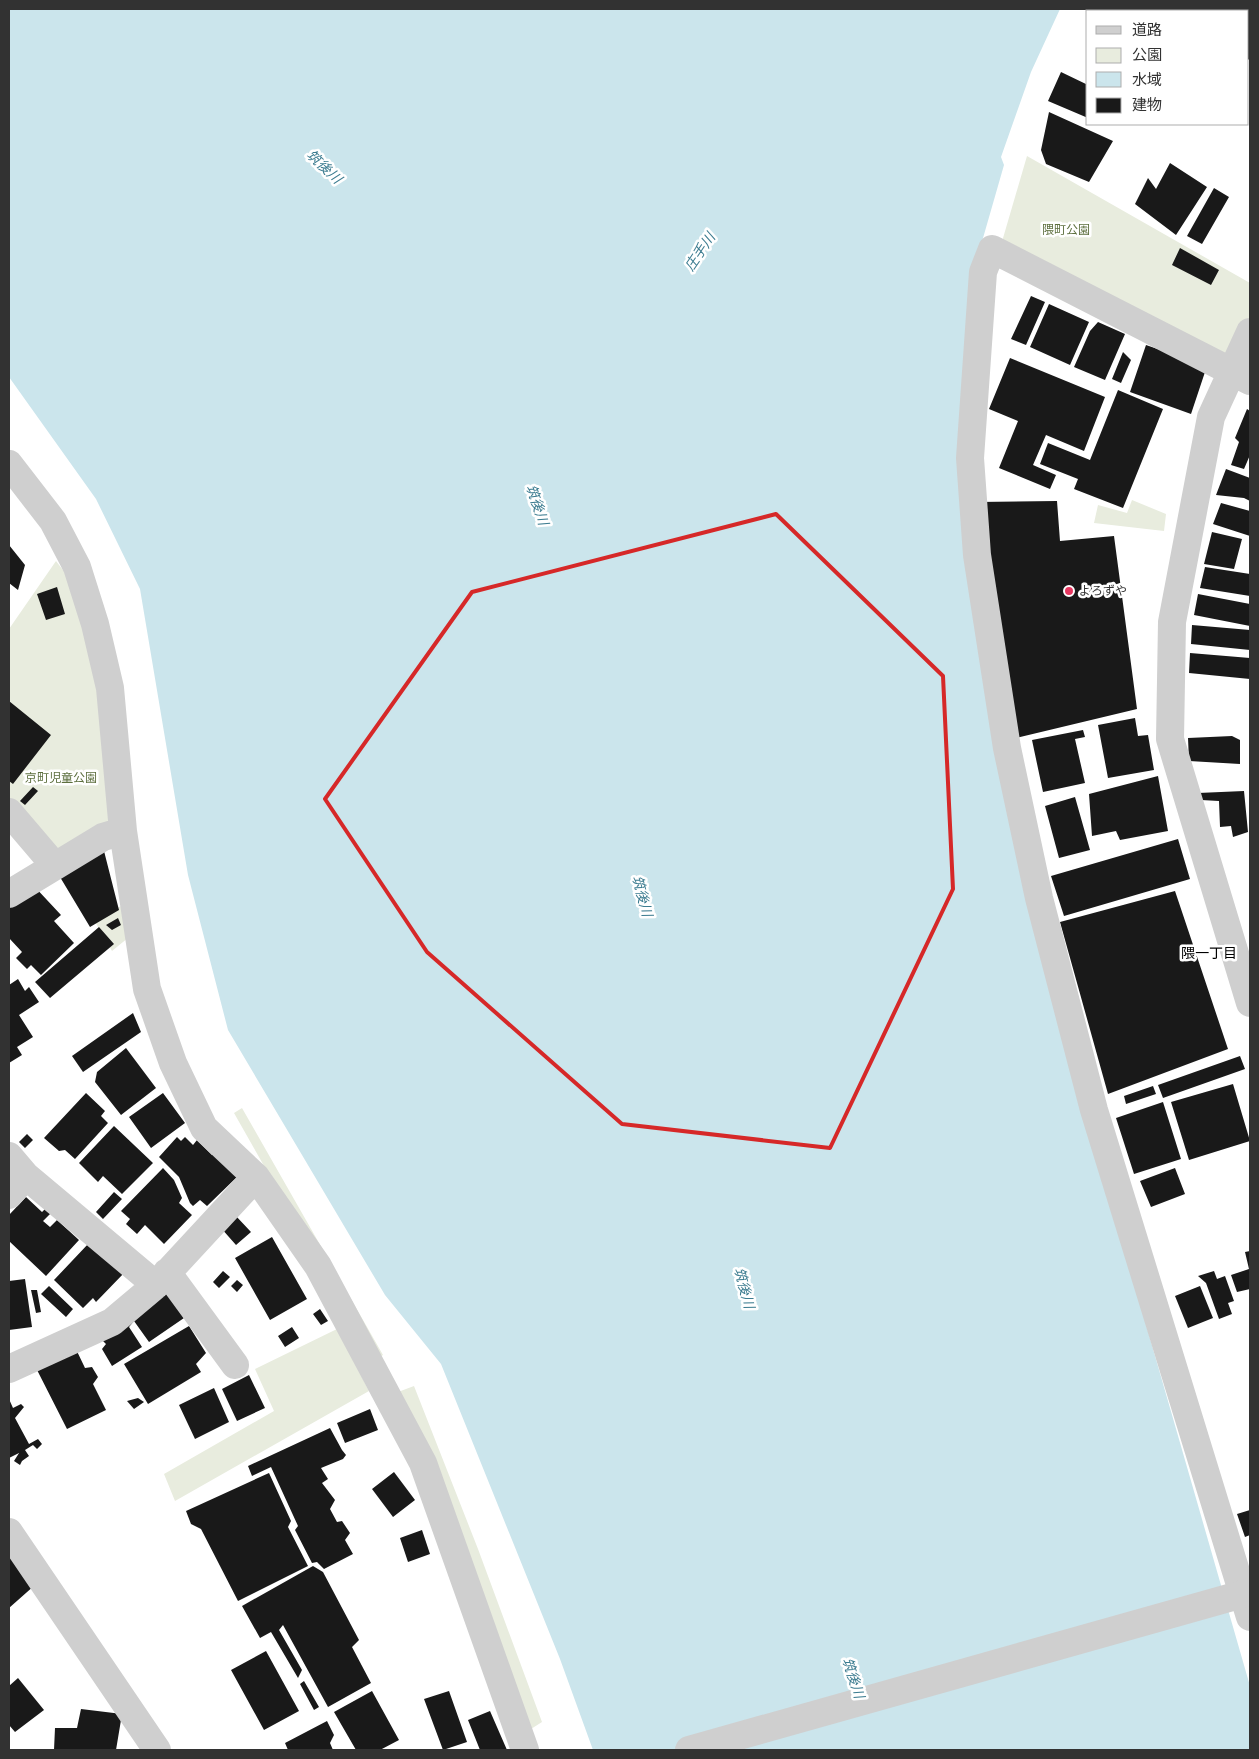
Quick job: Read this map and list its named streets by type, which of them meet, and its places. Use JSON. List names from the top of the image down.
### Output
{
  "districts": ["隈一丁目"],
  "water": ["筑後川", "庄手川"],
  "parks": ["隈町公園", "京町児童公園"],
  "places": ["よろずや"],
  "legend": [
    "道路",
    "公園",
    "水域",
    "建物"
  ]
}
